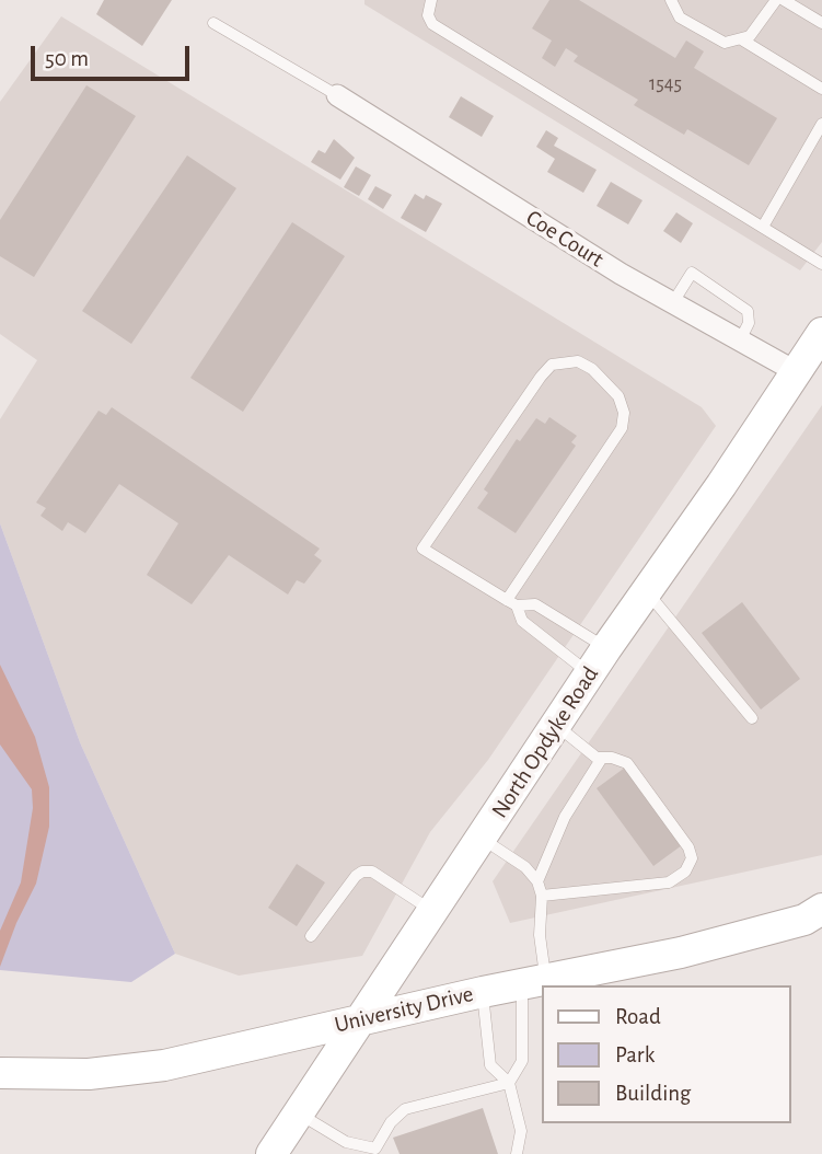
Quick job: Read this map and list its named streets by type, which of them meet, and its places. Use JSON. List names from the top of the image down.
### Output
{
  "streets": {
    "main road": ["North Opdyke Road", "University Drive"],
    "street": ["Coe Court"]
  },
  "crossings": [
    ["Coe Court", "North Opdyke Road"],
    ["North Opdyke Road", "University Drive"]
  ],
  "house_numbers": ["1545"],
  "legend": ["Road", "Park", "Building"],
  "scale_bar": "50 m"
}
